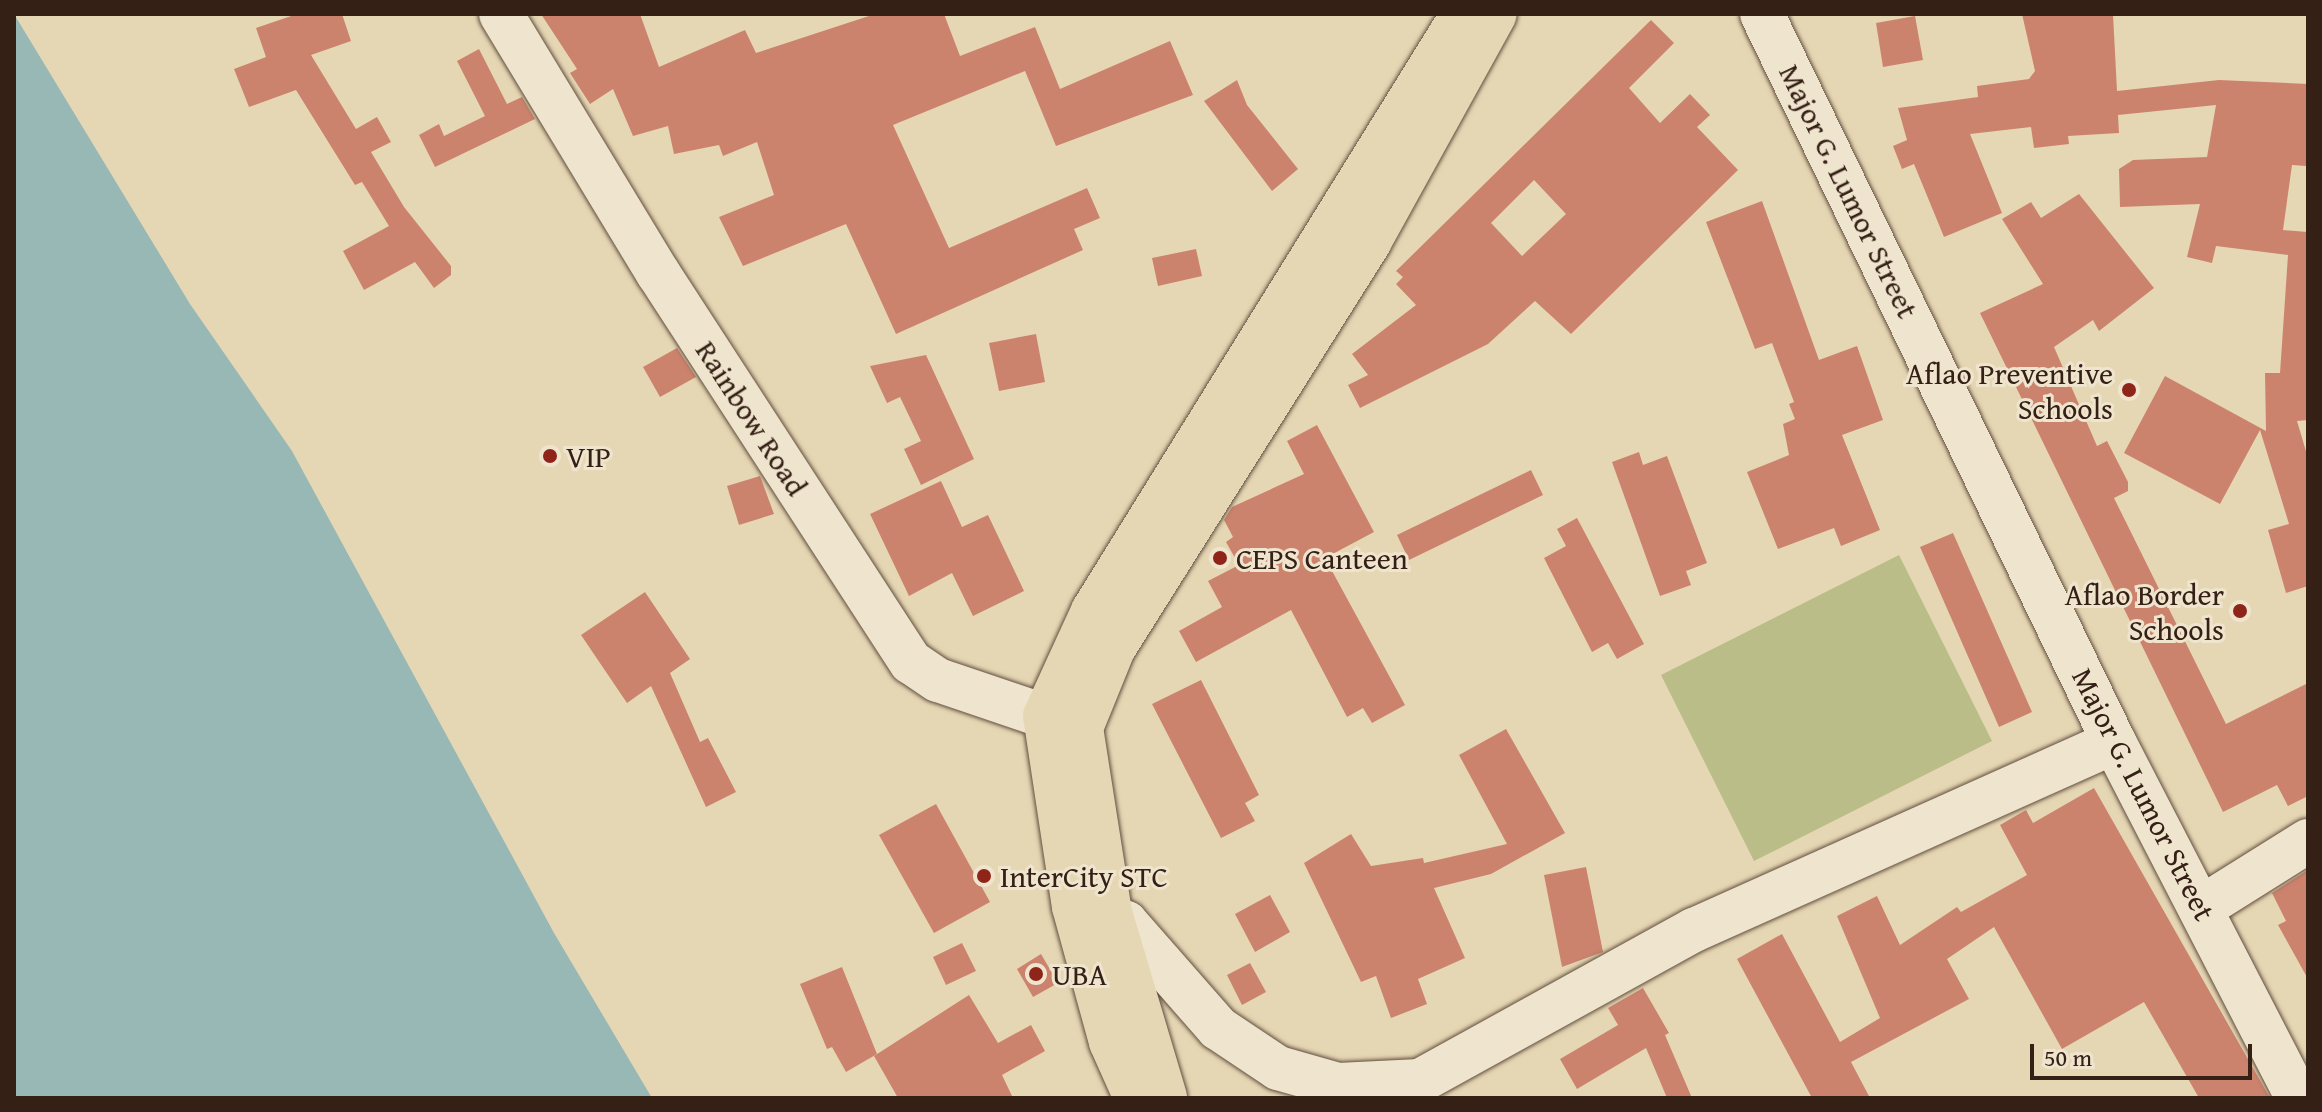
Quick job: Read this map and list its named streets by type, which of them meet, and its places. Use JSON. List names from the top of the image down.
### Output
{
  "streets": {
    "street": ["Major G. Lumor Street", "Rainbow Road"]
  },
  "places": [
    "Aflao Preventive Schools",
    "VIP",
    "CEPS Canteen",
    "Aflao Border Schools",
    "InterCity STC",
    "UBA"
  ],
  "scale_bar": "50 m"
}
